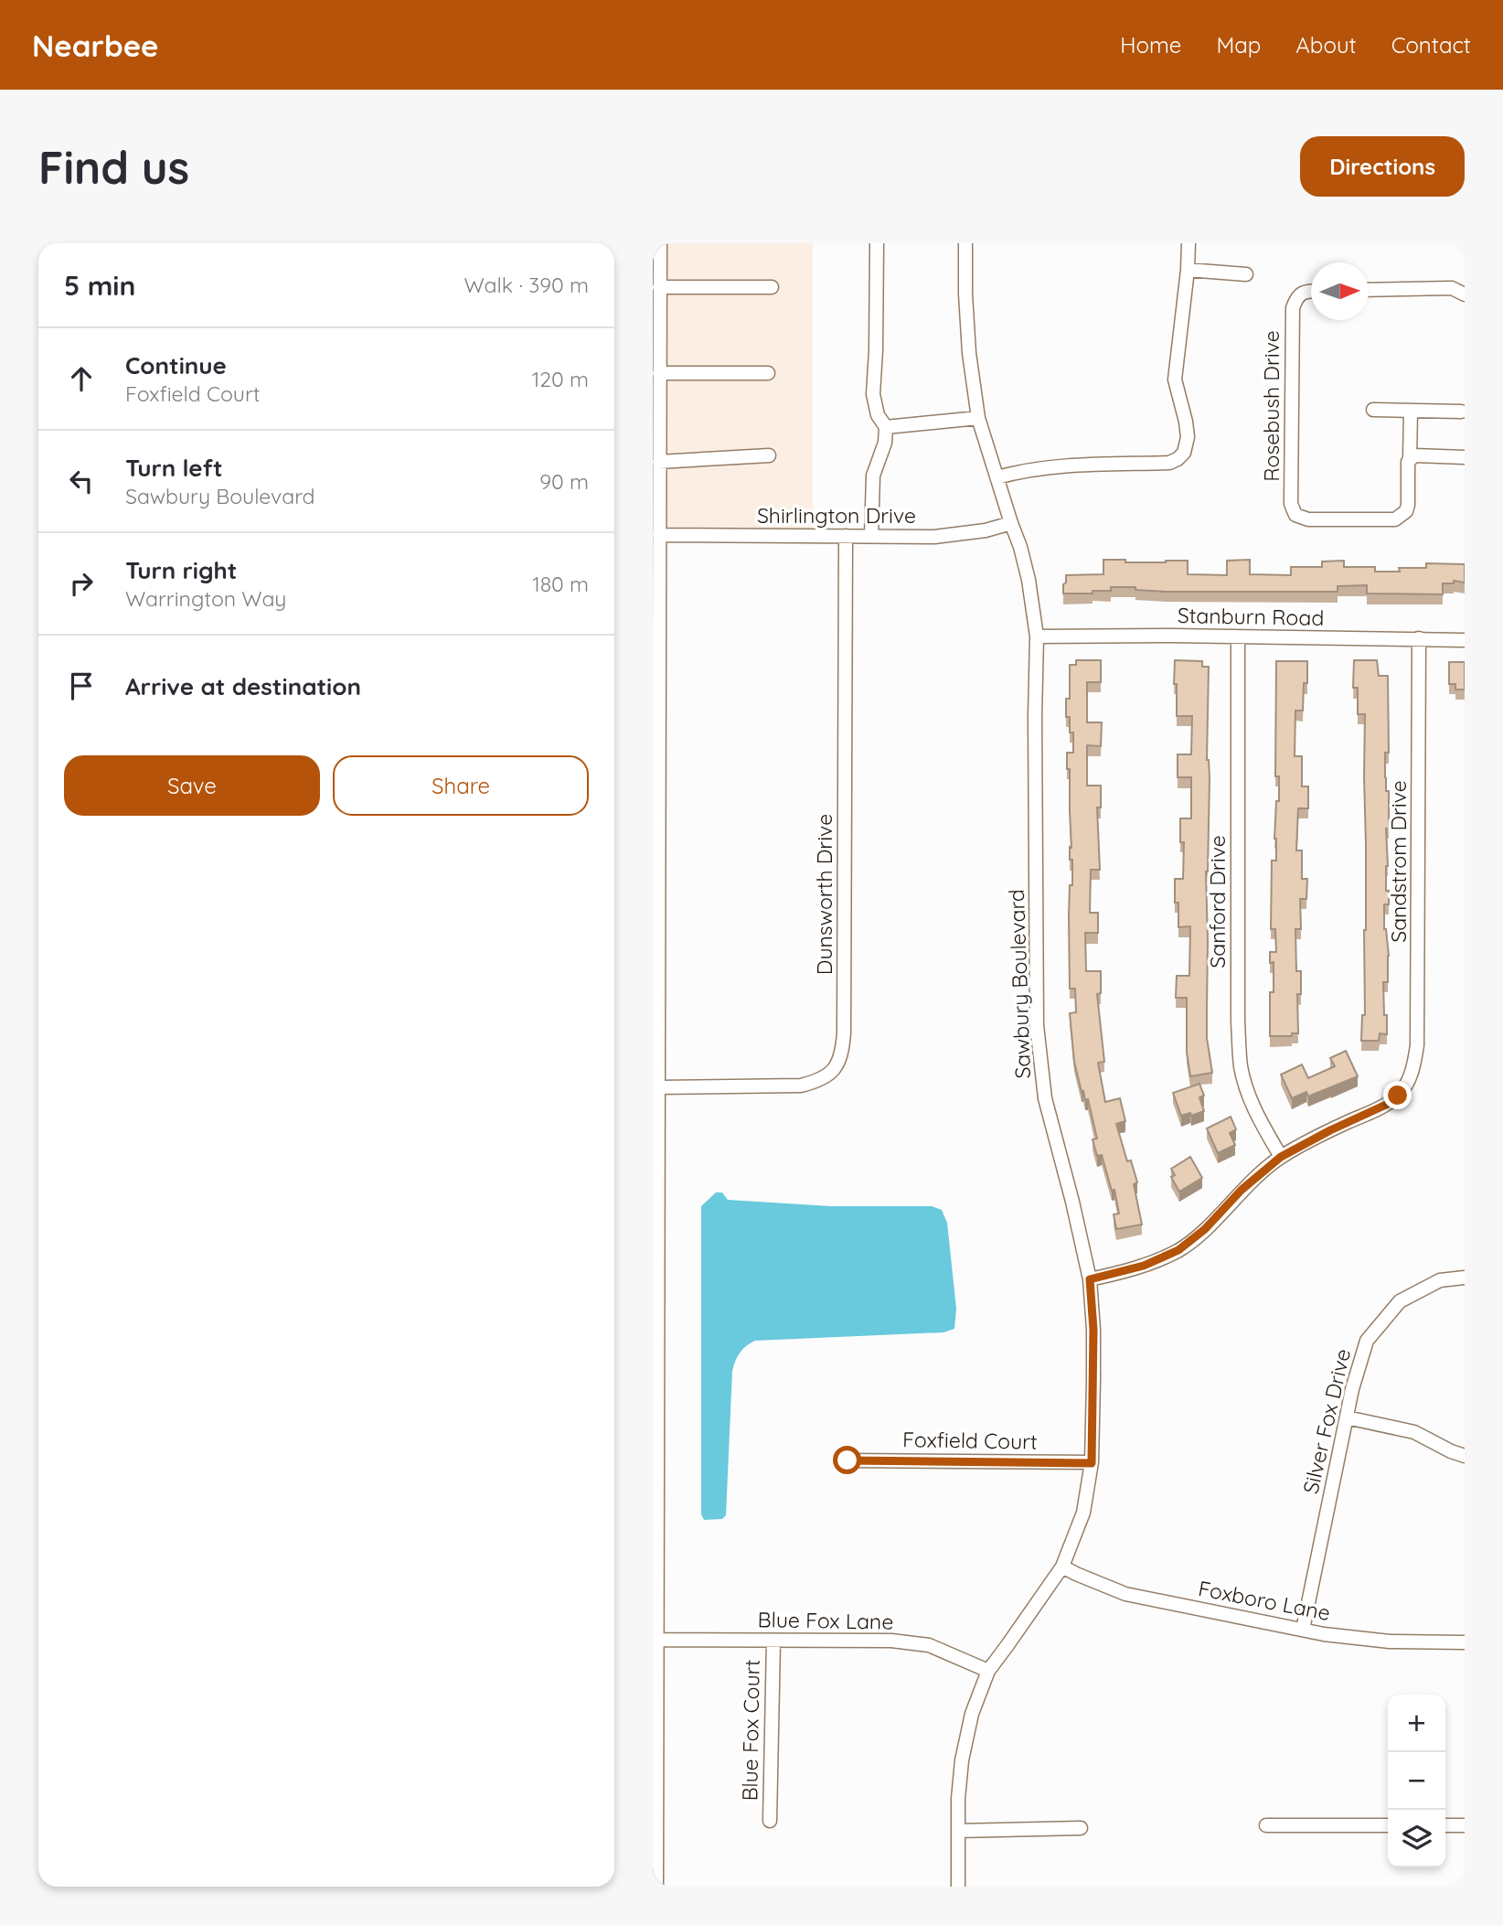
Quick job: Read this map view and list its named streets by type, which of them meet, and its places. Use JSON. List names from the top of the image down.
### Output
{
  "streets": {
    "street": [
      "Rosebush Drive",
      "Shirlington Drive",
      "Stanburn Road",
      "Sandstrom Drive",
      "Dunsworth Drive",
      "Sanford Drive",
      "Sawbury Boulevard",
      "Silver Fox Drive",
      "Foxfield Court",
      "Foxboro Lane",
      "Blue Fox Lane",
      "Blue Fox Court"
    ]
  },
  "crossings": [
    ["Shirlington Drive", "Dunsworth Drive"],
    ["Shirlington Drive", "Sawbury Boulevard"],
    ["Stanburn Road", "Sandstrom Drive"],
    ["Stanburn Road", "Sanford Drive"],
    ["Stanburn Road", "Sawbury Boulevard"],
    ["Sandstrom Drive", "Sanford Drive"],
    ["Sawbury Boulevard", "Foxfield Court"],
    ["Sawbury Boulevard", "Foxboro Lane"],
    ["Sawbury Boulevard", "Blue Fox Lane"],
    ["Silver Fox Drive", "Foxboro Lane"],
    ["Blue Fox Lane", "Blue Fox Court"]
  ],
  "north": "right",
  "page": {
    "header": "Nearbee",
    "nav": [
      "Home",
      "Map",
      "About",
      "Contact"
    ],
    "buttons": [
      "Directions",
      ["Save", "Share"]
    ],
    "title": "Find us",
    "heading": ["5 min", "Walk · 390 m"],
    "list": [
      ["Continue", "Foxfield Court", "120 m"],
      ["Turn left", "Sawbury Boulevard", "90 m"],
      ["Turn right", "Warrington Way", "180 m"],
      "Arrive at destination"
    ],
    "map_buttons": ["+", "−"]
  }
}
